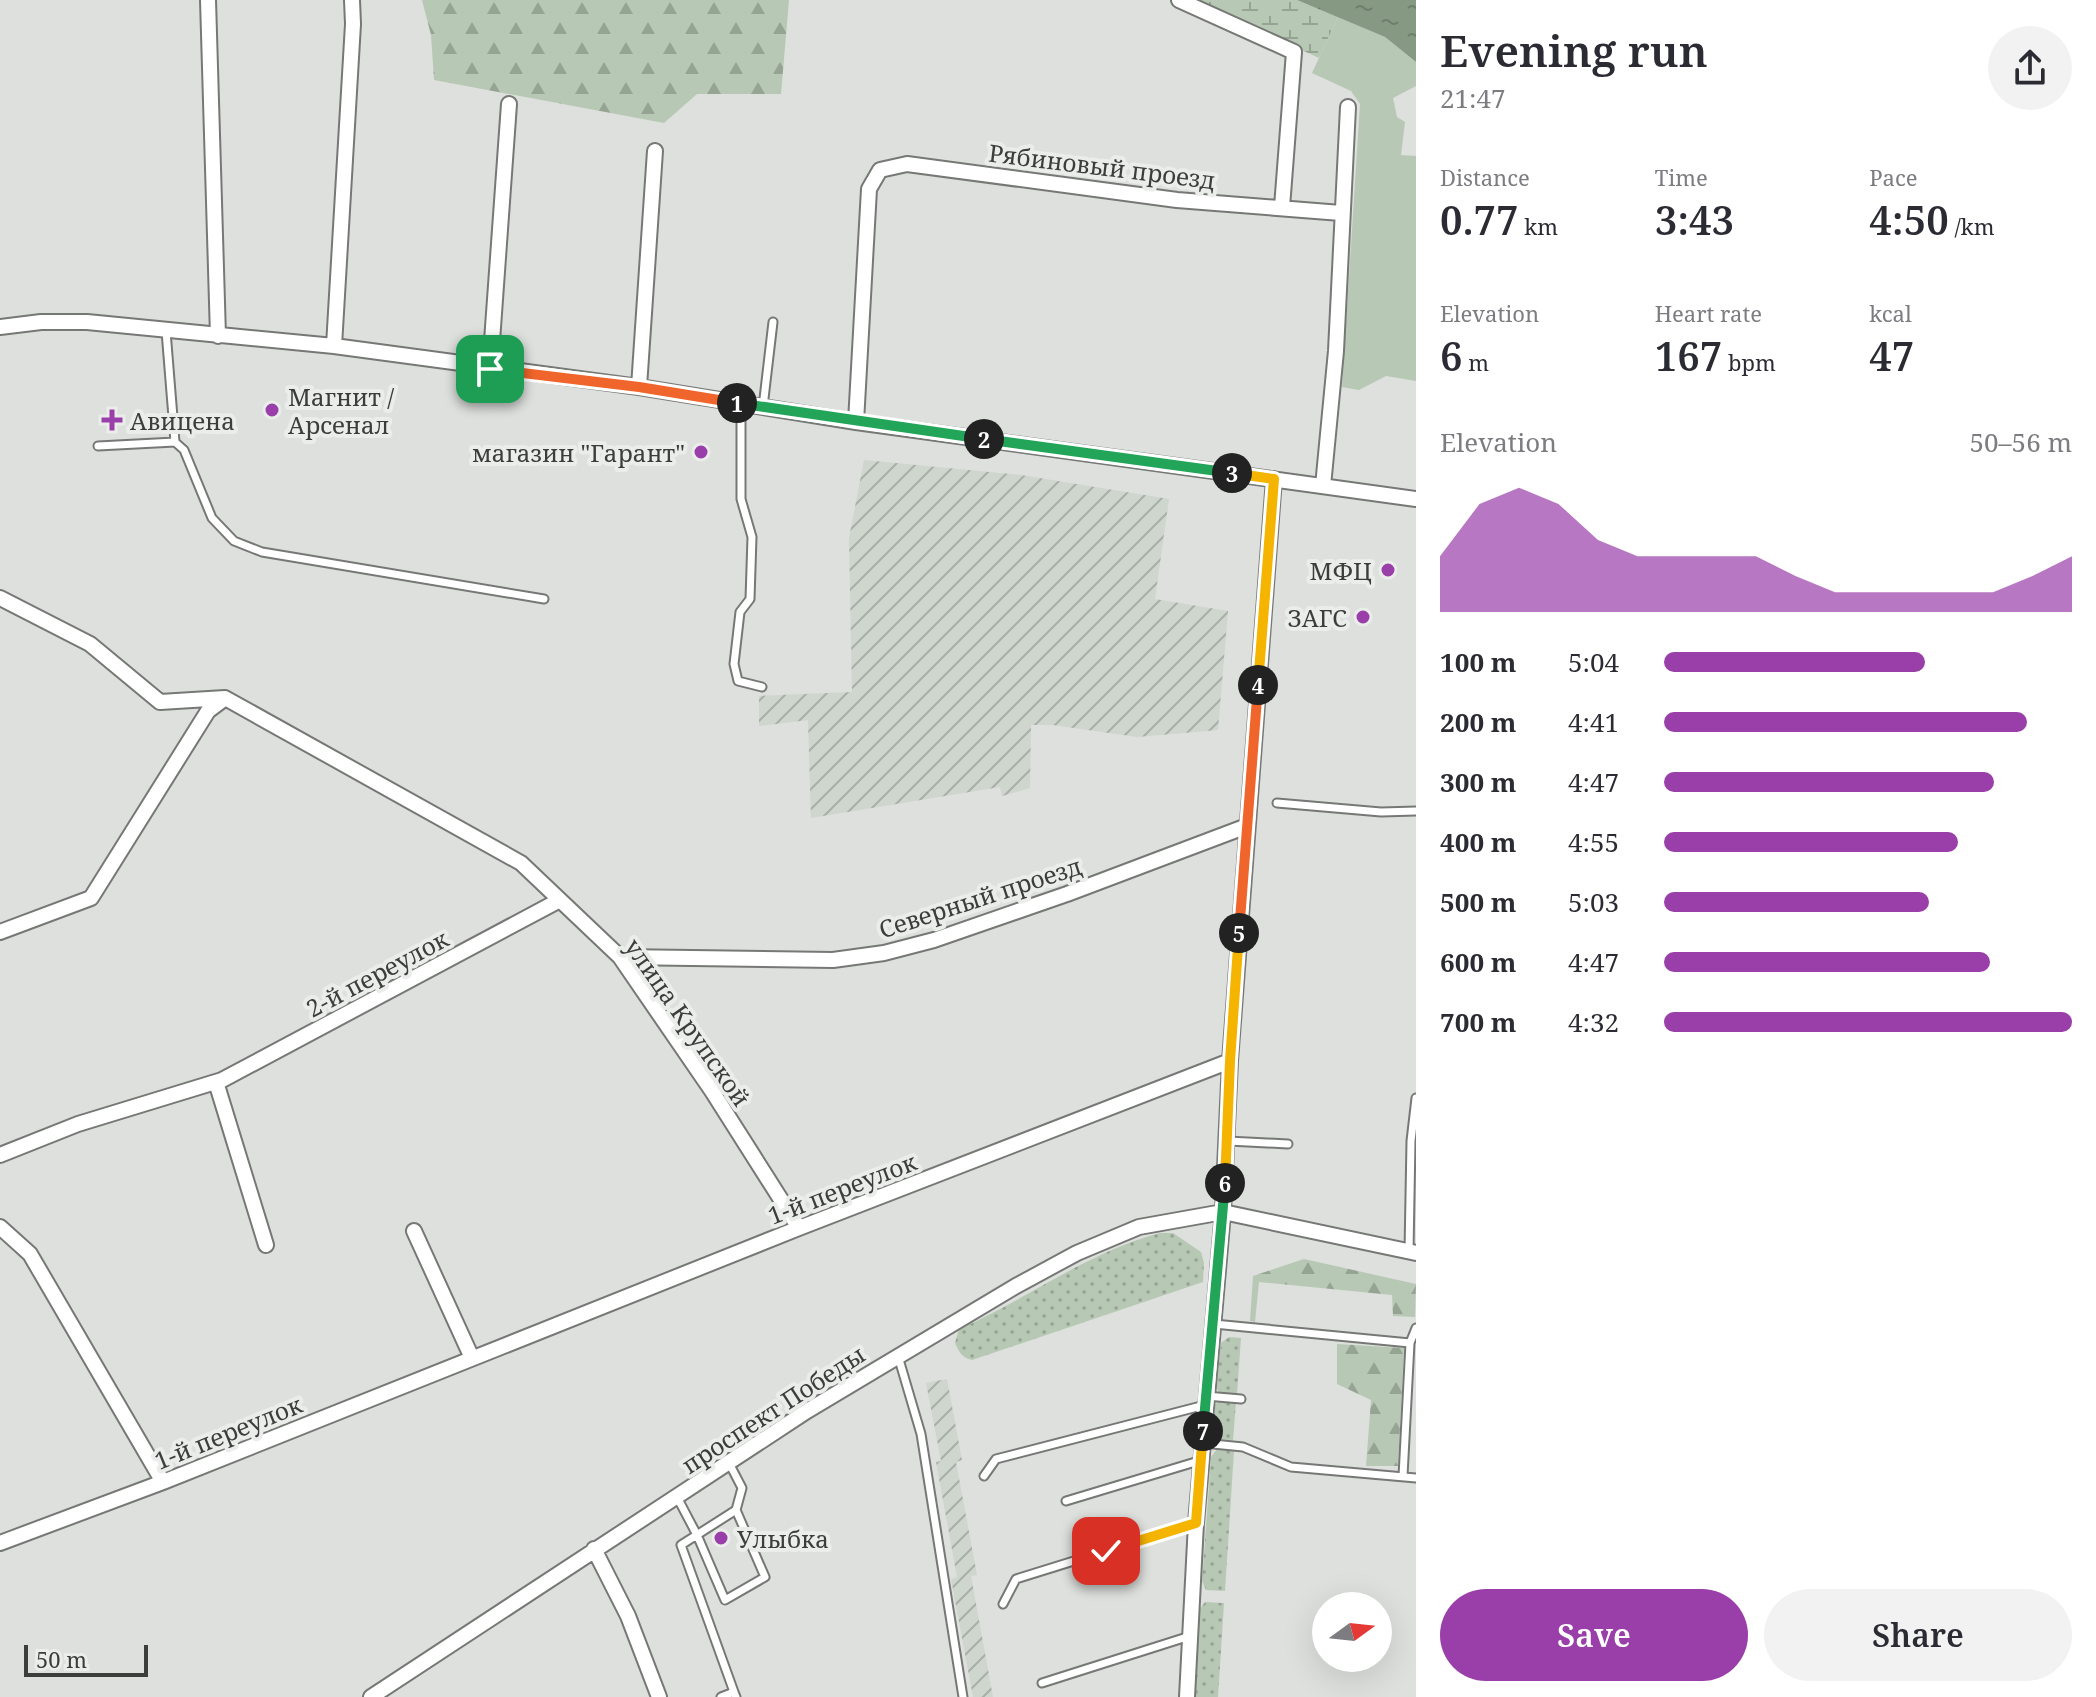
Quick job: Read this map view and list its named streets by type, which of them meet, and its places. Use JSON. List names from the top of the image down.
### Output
{
  "streets": {
    "street": [
      "Рябиновый проезд",
      "Северный проезд",
      "2-й переулок",
      "улица Крупской",
      "1-й переулок",
      "проспект Победы"
    ]
  },
  "crossings": [
    ["Северный проезд", "улица Крупской"],
    ["2-й переулок", "улица Крупской"],
    ["улица Крупской", "1-й переулок"]
  ],
  "places": {
    "other": [
      "Магнит / Арсенал",
      "магазин \"Гарант\"",
      "МФЦ",
      "ЗАГС",
      "Улыбка"
    ],
    "health": ["Авицена"]
  },
  "scale_bar": "50 m",
  "north": "right",
  "page": {
    "heading": ["Evening run", "21:47"],
    "stats": [
      ["Distance", "0.77 km"],
      ["Time", "3:43"],
      ["Pace", "4:50 /km"],
      ["Elevation", "6 m"],
      ["Heart rate", "167 bpm"],
      ["kcal", "47"]
    ],
    "pins": [
      "1",
      "2",
      "3",
      "4",
      "5",
      "6",
      "7"
    ],
    "chart": ["Elevation", "50–56 m"],
    "list": [
      {
        "name": "100 m",
        "note": "5:04"
      },
      {
        "name": "200 m",
        "note": "4:41"
      },
      {
        "name": "300 m",
        "note": "4:47"
      },
      {
        "name": "400 m",
        "note": "4:55"
      },
      {
        "name": "500 m",
        "note": "5:03"
      },
      {
        "name": "600 m",
        "note": "4:47"
      },
      {
        "name": "700 m",
        "note": "4:32"
      }
    ],
    "buttons": ["Save", "Share"],
    "scale": "50 m"
  }
}
